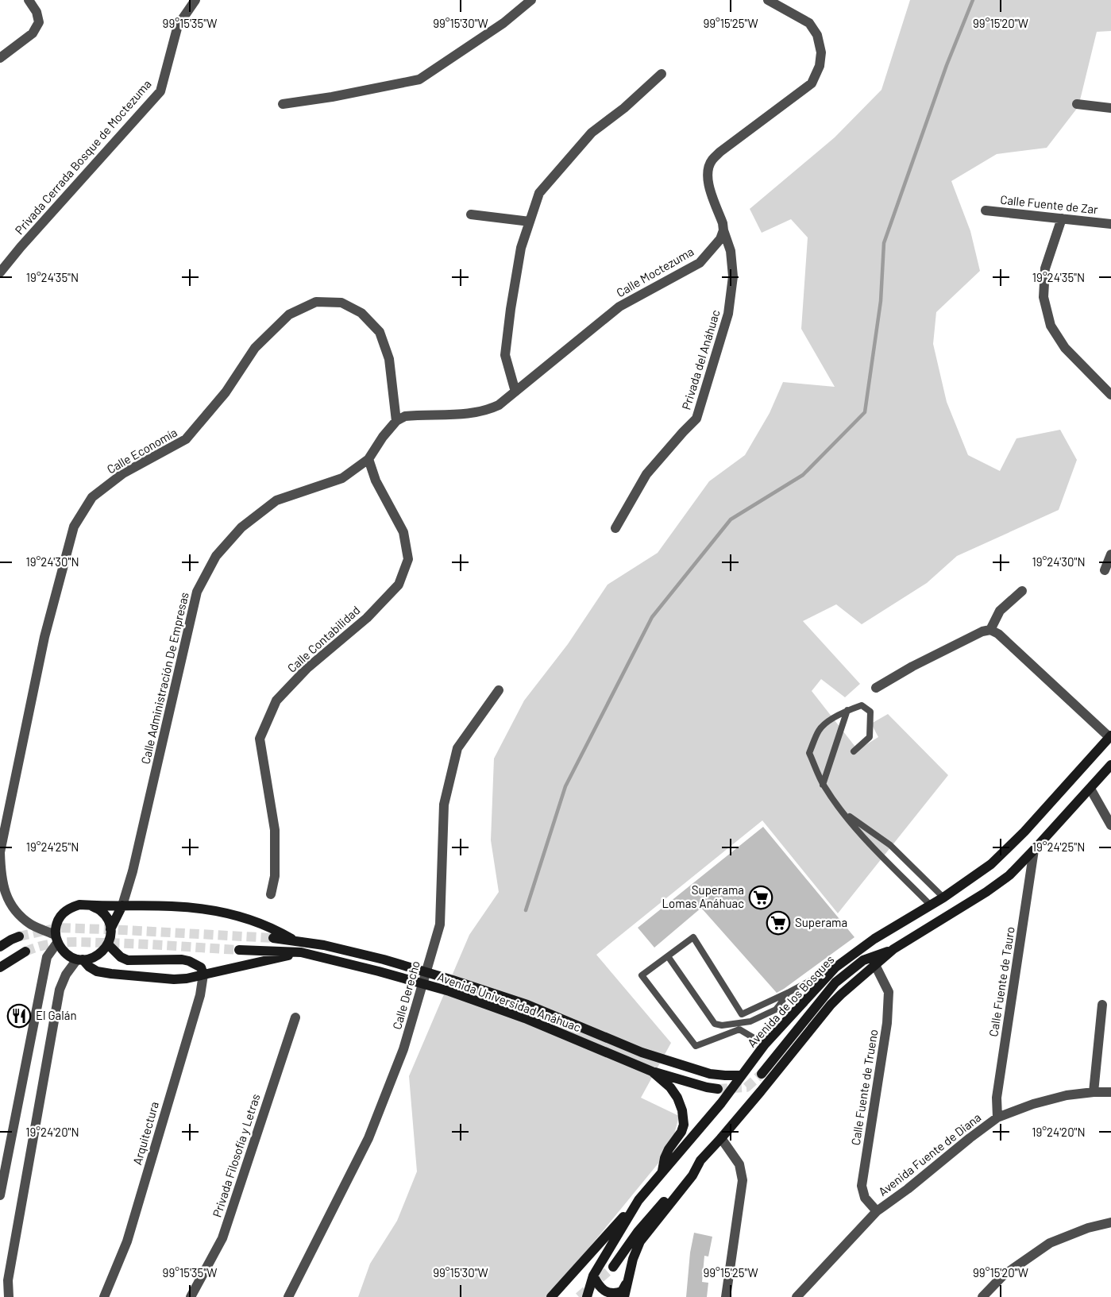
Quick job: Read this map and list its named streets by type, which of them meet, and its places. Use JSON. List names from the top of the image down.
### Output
{
  "streets": {
    "main road": ["Avenida de los Bosques", "Avenida Universidad Anáhuac"],
    "street": [
      "Privada Cerrada Bosque de Moctezuma",
      "Calle Fuente de Zar",
      "Calle Moctezuma",
      "Privada del Anáhuac",
      "Calle Economía",
      "Calle Contabilidad",
      "Calle Administración De Empresas",
      "Calle Fuente de Tauro",
      "Calle Derecho",
      "Calle Fuente de Trueno",
      "Arquitectura",
      "Avenida Fuente de Diana",
      "Privada Filosofía y Letras"
    ]
  },
  "crossings": [
    ["Calle Moctezuma", "Privada del Anáhuac"],
    ["Calle Moctezuma", "Calle Economía"],
    ["Calle Contabilidad", "Calle Administración De Empresas"],
    ["Calle Fuente de Tauro", "Avenida Fuente de Diana"],
    ["Avenida de los Bosques", "Avenida Universidad Anáhuac"],
    ["Calle Fuente de Trueno", "Avenida Fuente de Diana"]
  ],
  "places": {
    "supermarket": ["Superama Lomas Anáhuac", "Superama"],
    "restaurant": ["El Galán"]
  },
  "coordinates": [
    "99°15'35\"W",
    "99°15'30\"W",
    "99°15'25\"W",
    "99°15'20\"W",
    "19°24'35\"N",
    "19°24'30\"N",
    "19°24'25\"N",
    "19°24'20\"N"
  ]
}
